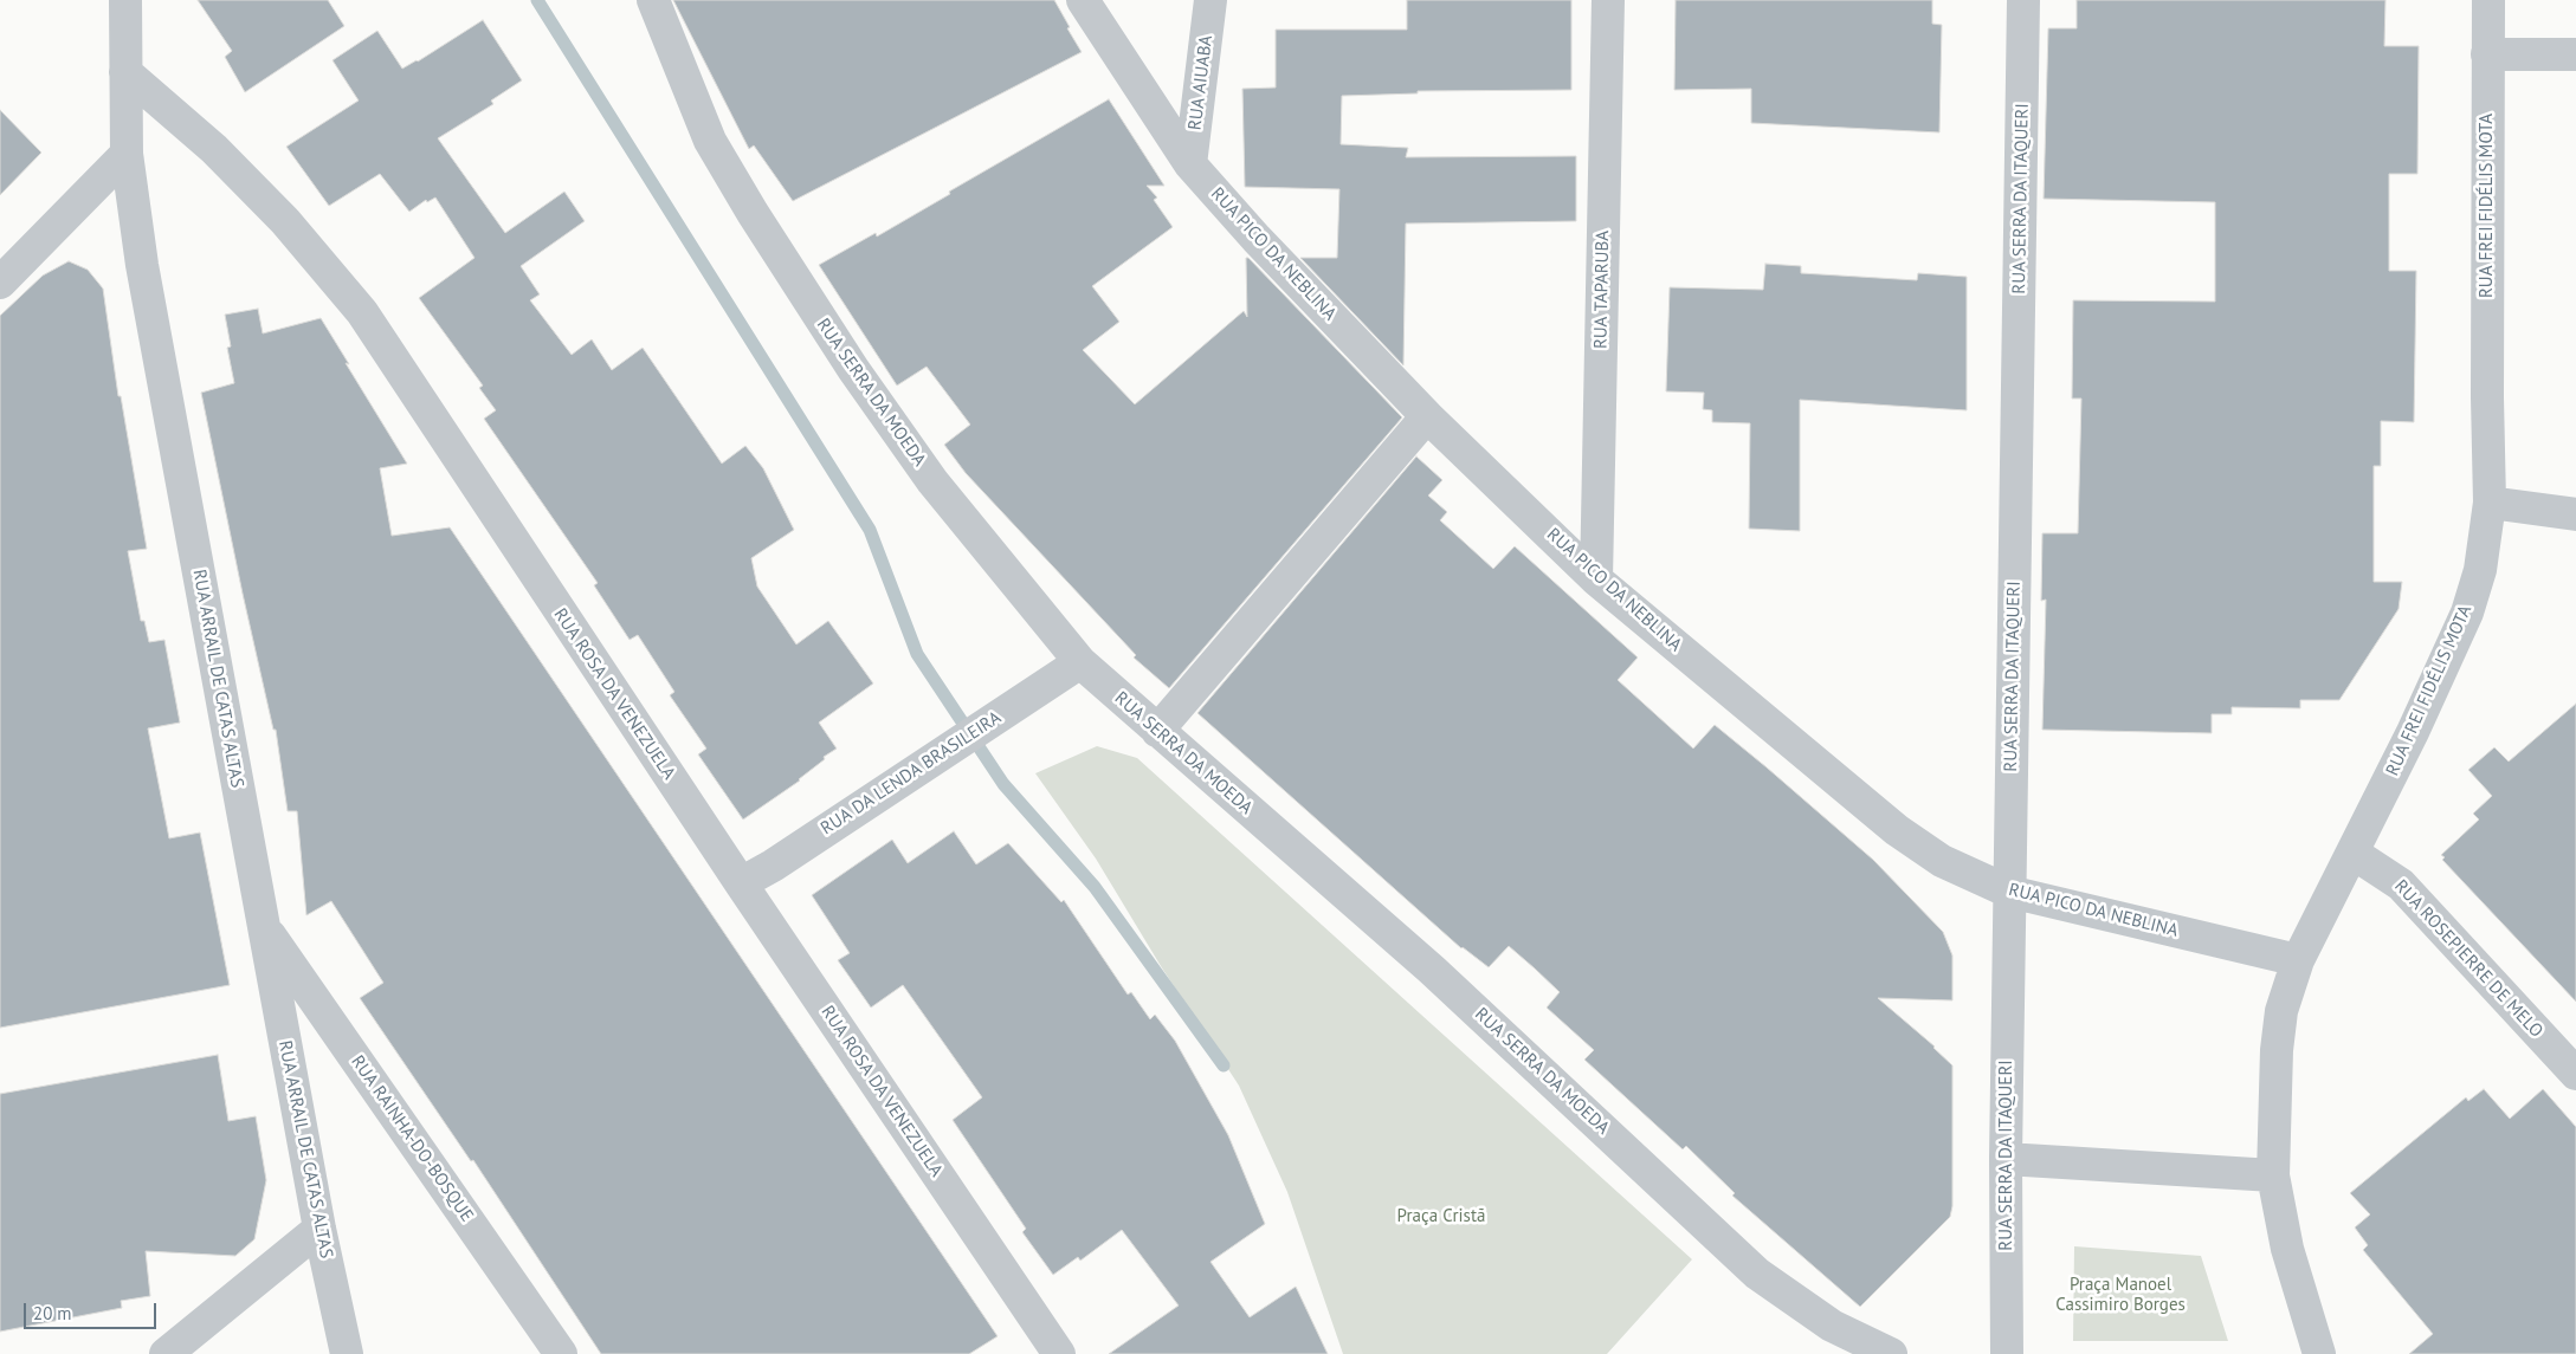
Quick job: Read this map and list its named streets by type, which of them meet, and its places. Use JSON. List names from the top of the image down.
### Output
{
  "streets": {
    "street": [
      "RUA AIUABA",
      "RUA SERRA DA ITAQUERI",
      "RUA FREI FIDÉLIS MOTA",
      "RUA PICO DA NEBLINA",
      "RUA TAPARUBA",
      "RUA SERRA DA MOEDA",
      "RUA ARRAIL DE CATAS ALTAS",
      "RUA ROSA DA VENEZUELA",
      "RUA DA LENDA BRASILEIRA",
      "RUA ROSEPIERRE DE MELO",
      "RUA RAINHA-DO-BOSQUE"
    ]
  },
  "crossings": [
    ["RUA AIUABA", "RUA PICO DA NEBLINA"],
    ["RUA SERRA DA ITAQUERI", "RUA PICO DA NEBLINA"],
    ["RUA FREI FIDÉLIS MOTA", "RUA PICO DA NEBLINA"],
    ["RUA FREI FIDÉLIS MOTA", "RUA ROSEPIERRE DE MELO"],
    ["RUA PICO DA NEBLINA", "RUA TAPARUBA"],
    ["RUA SERRA DA MOEDA", "RUA DA LENDA BRASILEIRA"],
    ["RUA ARRAIL DE CATAS ALTAS", "RUA ROSA DA VENEZUELA"],
    ["RUA ARRAIL DE CATAS ALTAS", "RUA RAINHA-DO-BOSQUE"],
    ["RUA ROSA DA VENEZUELA", "RUA DA LENDA BRASILEIRA"]
  ],
  "parks": ["Praça Cristã", "Praça Manoel Cassimiro Borges"],
  "scale_bar": "20 m"
}
